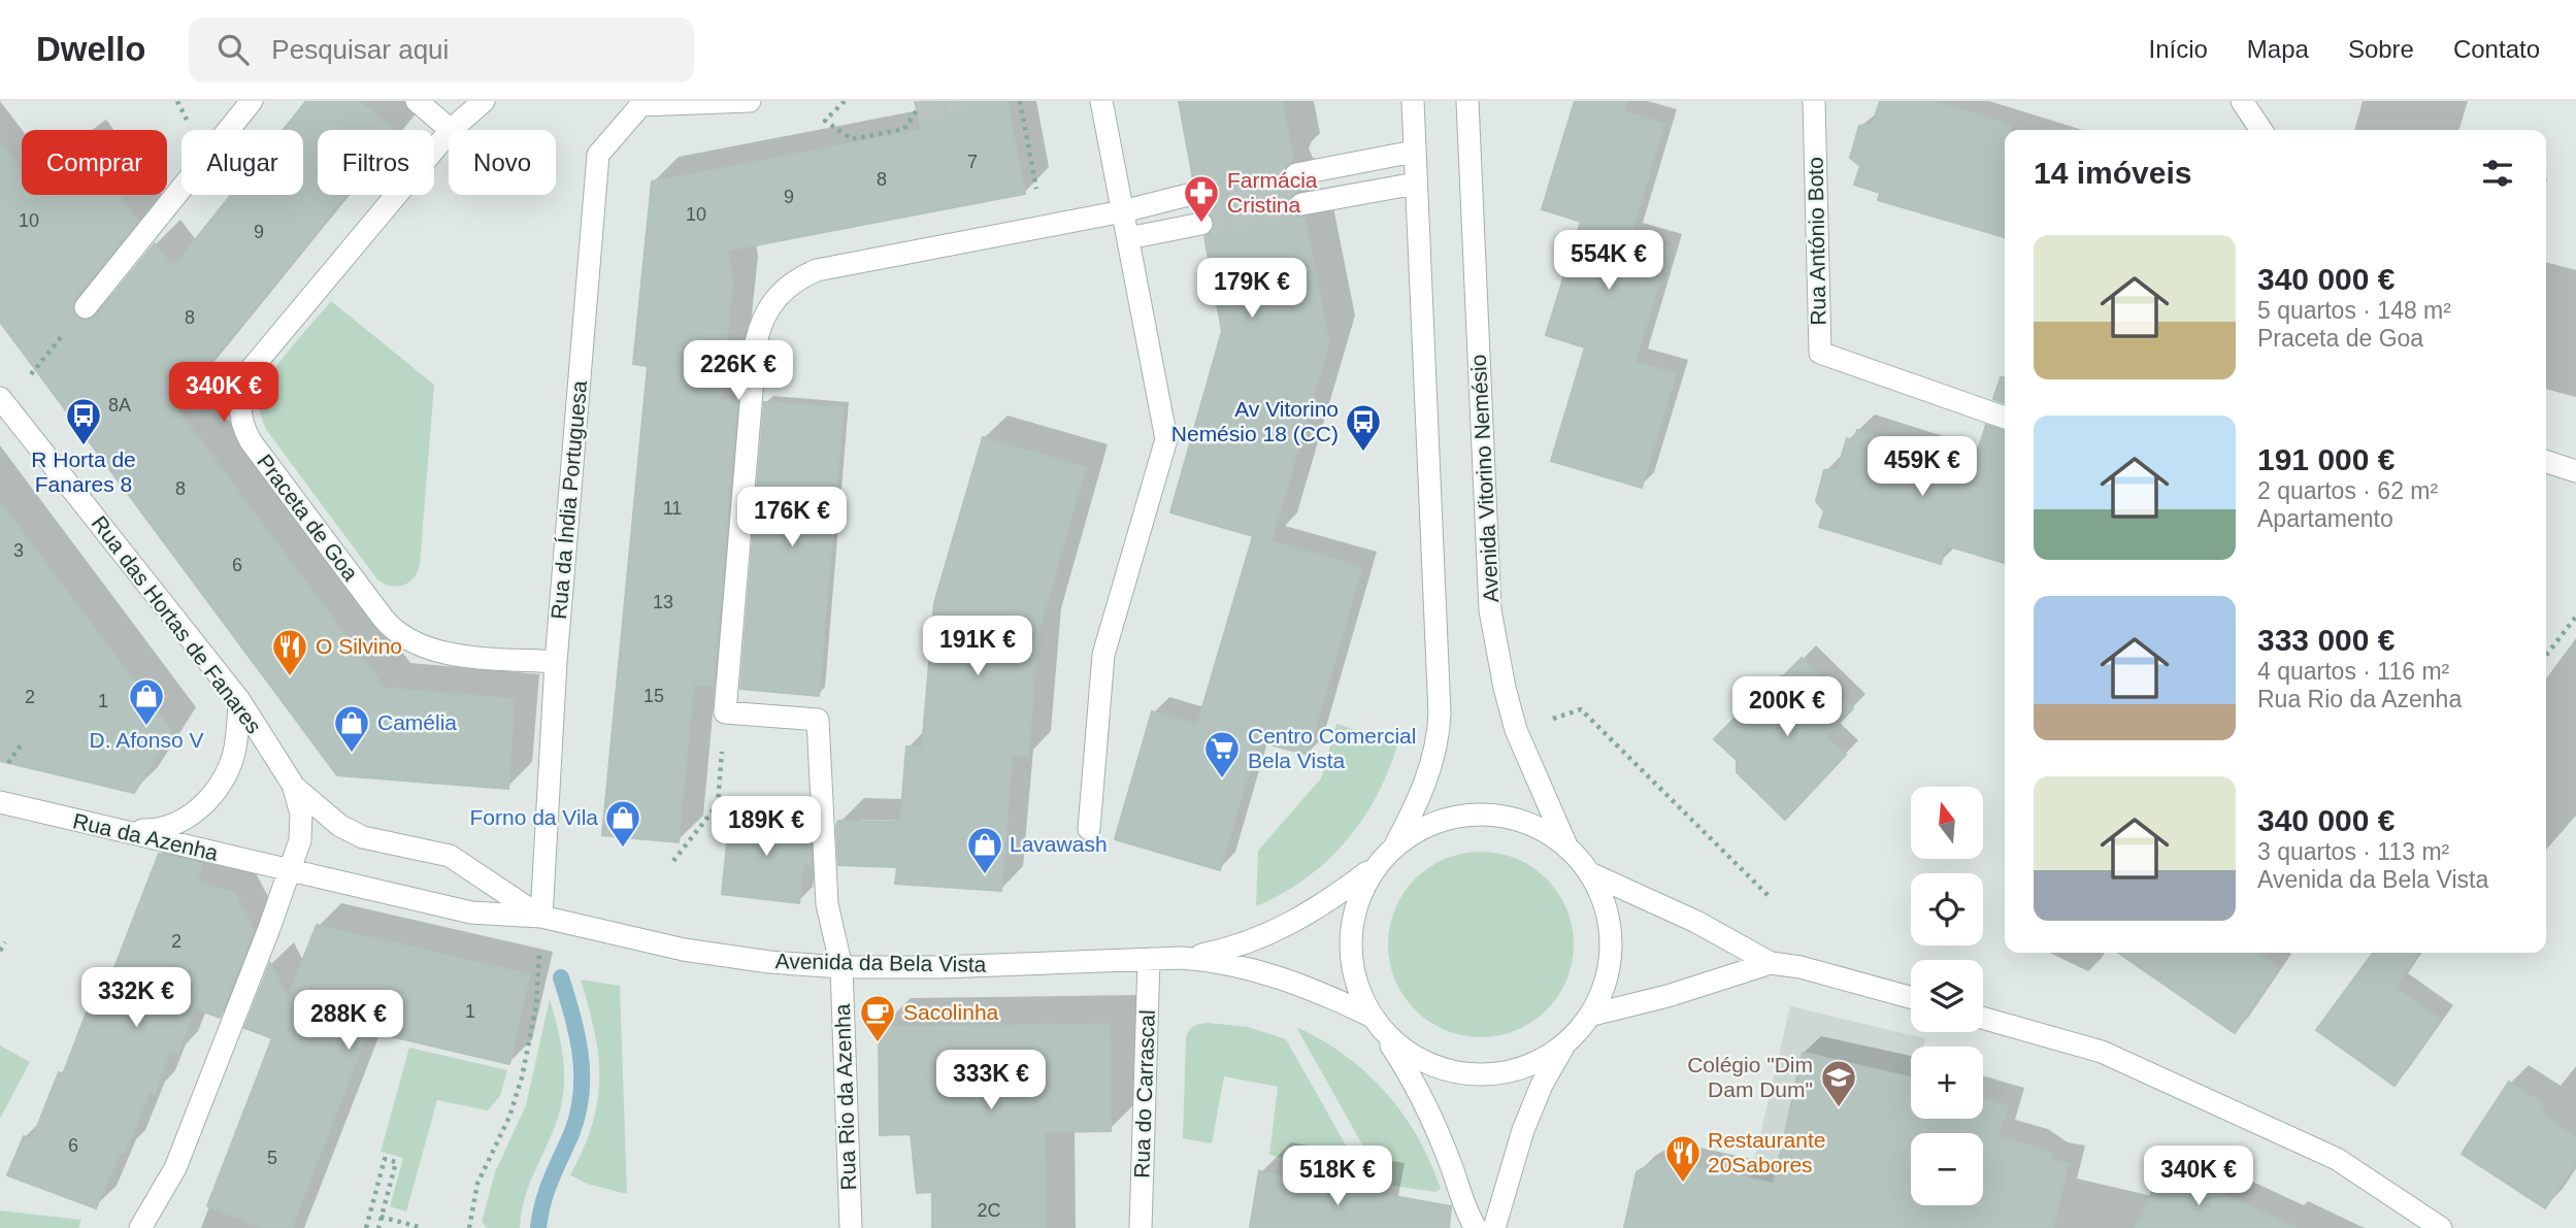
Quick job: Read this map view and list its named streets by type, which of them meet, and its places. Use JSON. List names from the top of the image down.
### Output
{
  "streets": {
    "street": [
      "Rua António Boto",
      "Avenida Vitorino Nemésio",
      "Rua da Índia Portuguesa",
      "Praceta de Goa",
      "Rua das Hortas de Fanares",
      "Rua da Azenha",
      "Avenida da Bela Vista",
      "Rua do Carrascal",
      "Rua Rio da Azenha"
    ]
  },
  "crossings": [
    ["Rua da Índia Portuguesa", "Praceta de Goa"],
    ["Rua da Índia Portuguesa", "Avenida da Bela Vista"],
    ["Rua das Hortas de Fanares", "Rua da Azenha"],
    ["Rua das Hortas de Fanares", "Avenida da Bela Vista"],
    ["Rua da Azenha", "Avenida da Bela Vista"],
    ["Avenida da Bela Vista", "Rua do Carrascal"],
    ["Avenida da Bela Vista", "Rua Rio da Azenha"]
  ],
  "places": {
    "pharmacy": ["Farmácia Cristina"],
    "bus stop": ["R Horta de Fanares 8", "Av Vitorino Nemésio 18 (CC)"],
    "restaurant": ["O Silvino", "Restaurante 20Sabores"],
    "shop": [
      "D. Afonso V",
      "Camélia",
      "Forno da Vila",
      "Lavawash"
    ],
    "supermarket": ["Centro Comercial Bela Vista"],
    "cafe": ["Sacolinha"],
    "school or university": ["Colégio \"Dim Dam Dum\""]
  },
  "house_numbers": [
    "7",
    "8",
    "9",
    "10",
    "10",
    "9",
    "8",
    "8A",
    "8",
    "11",
    "3",
    "6",
    "13",
    "15",
    "2",
    "1",
    "2",
    "1",
    "6",
    "5",
    "2C"
  ],
  "north": "top",
  "page": {
    "header": "Dwello",
    "search": "Pesquisar aqui",
    "nav": [
      "Início",
      "Mapa",
      "Sobre",
      "Contato"
    ],
    "chip": [
      "Comprar",
      "Alugar",
      "Filtros",
      "Novo"
    ],
    "heading": "14 imóveis",
    "list": [
      {
        "name": "340 000 €",
        "note": "5 quartos · 148 m² · Praceta de Goa"
      },
      {
        "name": "191 000 €",
        "note": "2 quartos · 62 m² · Apartamento"
      },
      {
        "name": "333 000 €",
        "note": "4 quartos · 116 m² · Rua Rio da Azenha"
      },
      {
        "name": "340 000 €",
        "note": "3 quartos · 113 m² · Avenida da Bela Vista"
      }
    ],
    "price": [
      "554K €",
      "179K €",
      "226K €",
      "340K €",
      "459K €",
      "176K €",
      "191K €",
      "200K €",
      "189K €",
      "332K €",
      "288K €",
      "333K €",
      "518K €",
      "340K €"
    ],
    "map_buttons": ["+", "−"]
  }
}
